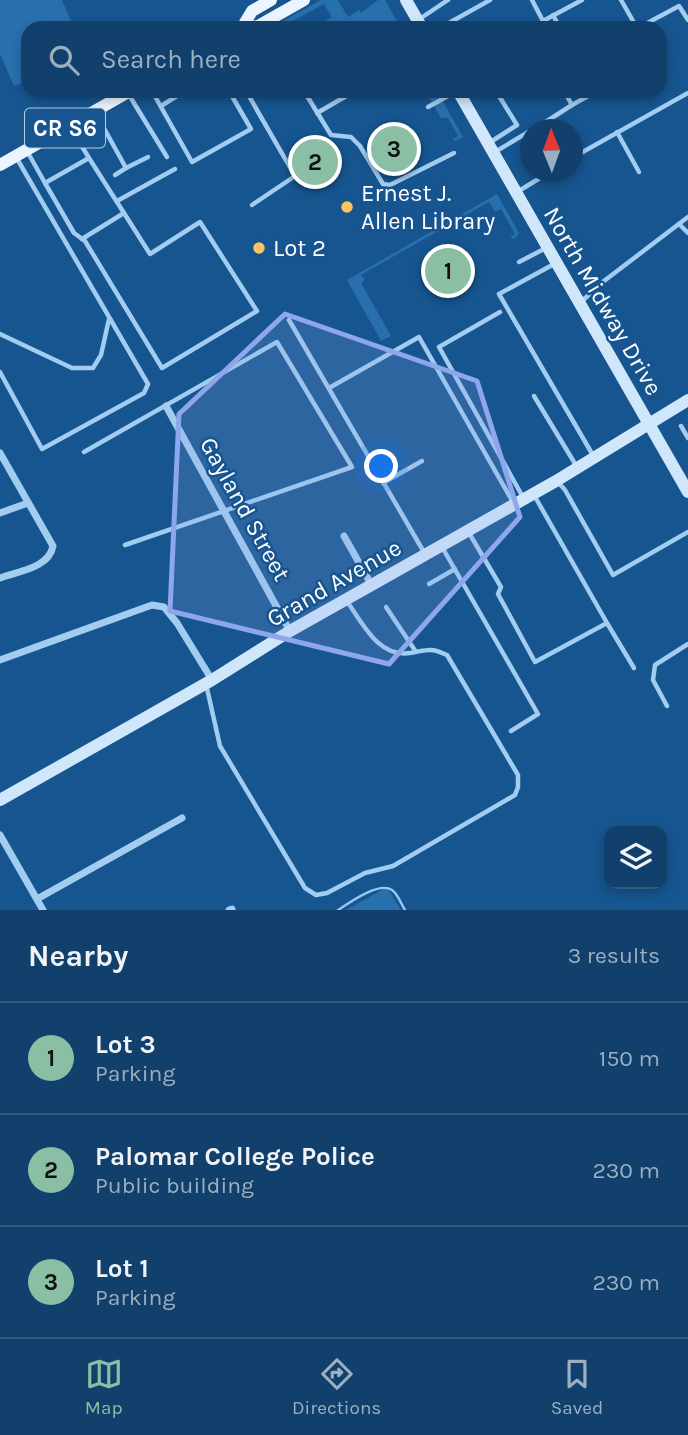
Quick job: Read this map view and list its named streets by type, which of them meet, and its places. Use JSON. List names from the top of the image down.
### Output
{
  "streets": {
    "main road": ["CR S6", "North Midway Drive", "Grand Avenue"],
    "street": ["Gayland Street"]
  },
  "crossings": [
    ["North Midway Drive", "Grand Avenue"],
    ["Gayland Street", "Grand Avenue"]
  ],
  "places": ["Ernest J. Allen Library", "Lot 2"],
  "north": "top",
  "page": {
    "search": "Search here",
    "pins": ["3", "2", "1"],
    "heading": ["Nearby", "3 results"],
    "list": [
      {
        "mark": "1",
        "name": "Lot 3",
        "note": "Parking",
        "value": "150 m"
      },
      {
        "mark": "2",
        "name": "Palomar College Police",
        "note": "Public building",
        "value": "230 m"
      },
      {
        "mark": "3",
        "name": "Lot 1",
        "note": "Parking",
        "value": "230 m"
      }
    ],
    "nav": ["Map", "Directions", "Saved"]
  }
}
